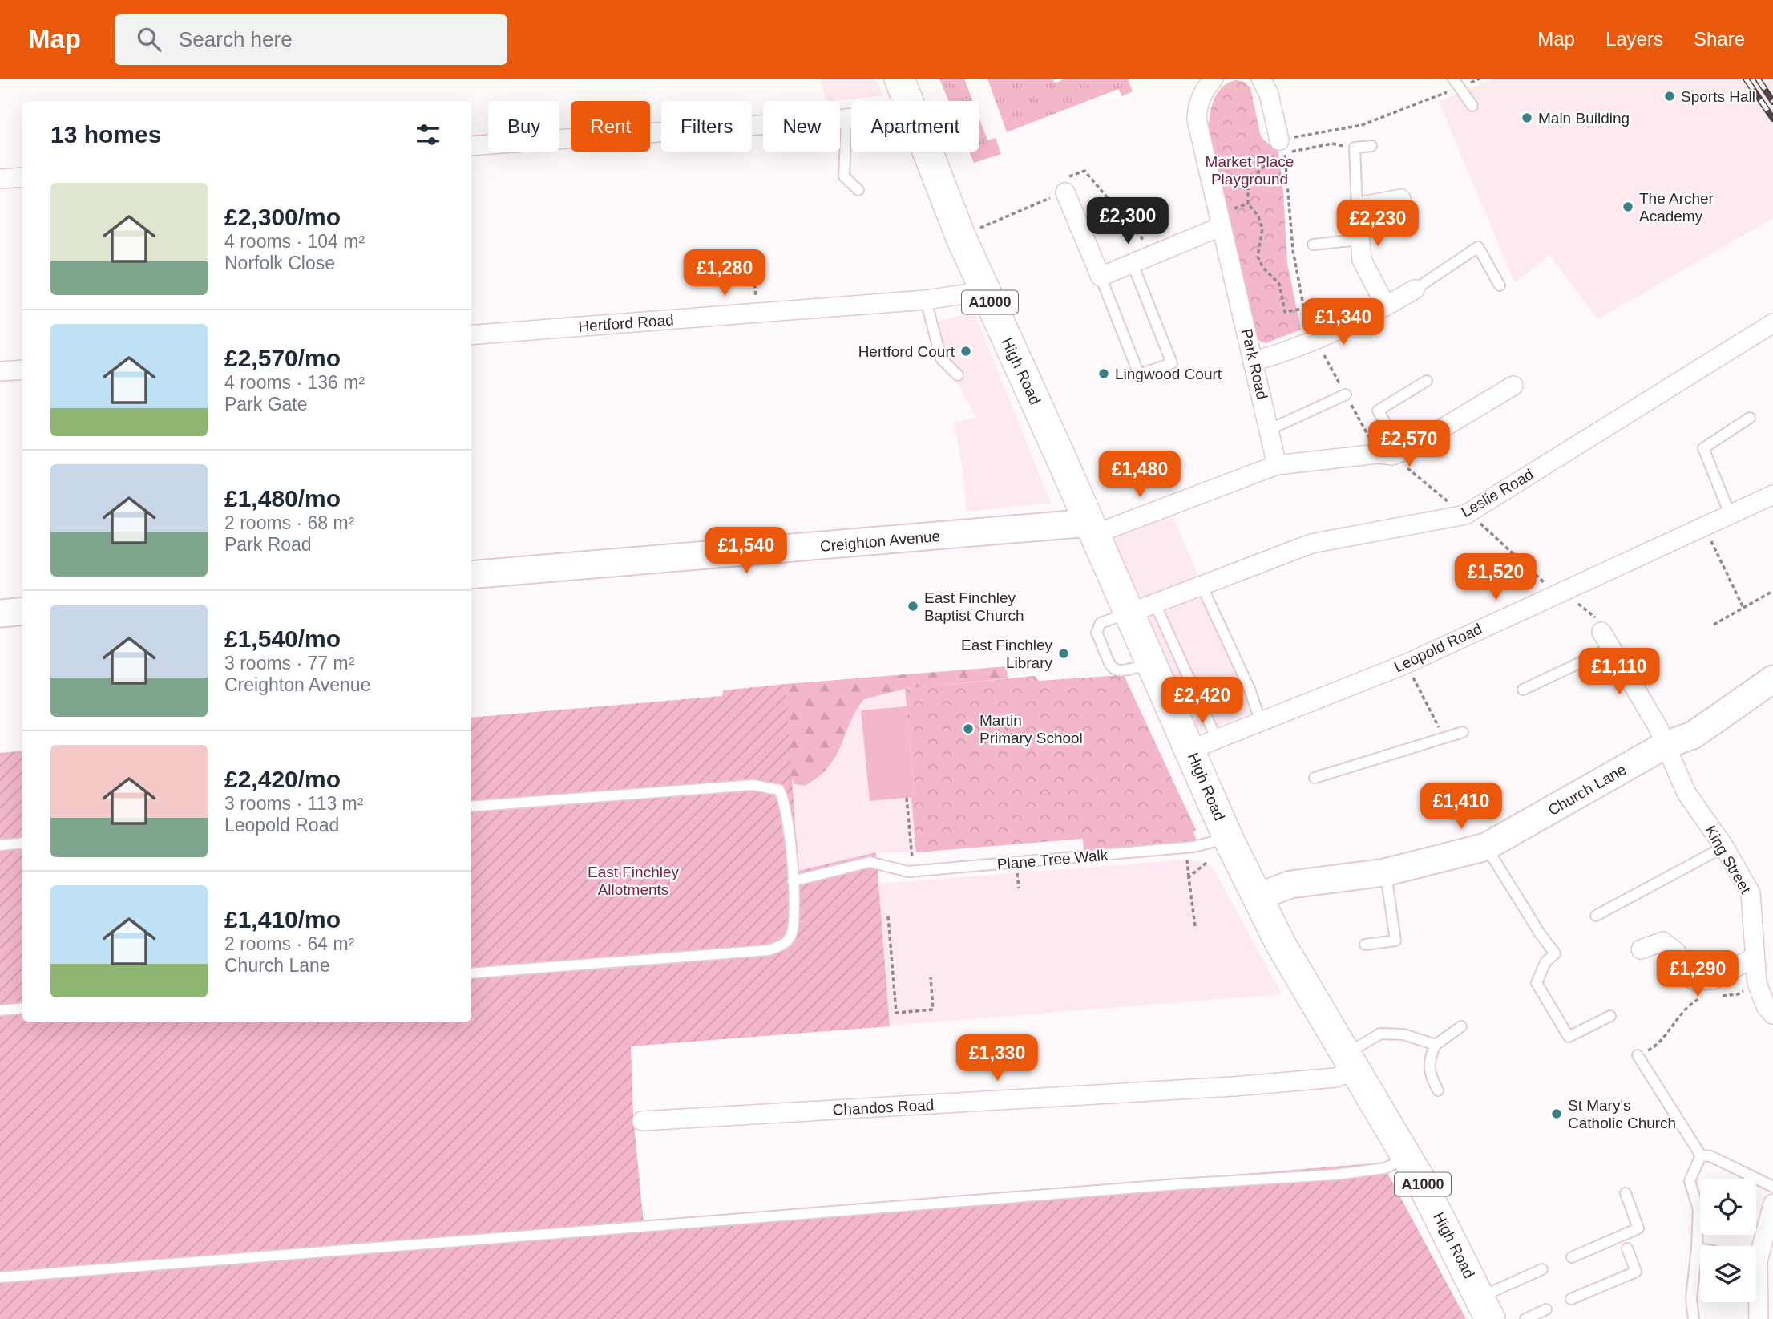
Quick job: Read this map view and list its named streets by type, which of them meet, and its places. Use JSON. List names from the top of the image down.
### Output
{
  "streets": {
    "main road": ["A1000", "High Road"],
    "street": [
      "Hertford Road",
      "Park Road",
      "Leslie Road",
      "Creighton Avenue",
      "Leopold Road",
      "Church Lane",
      "King Street",
      "Chandos Road"
    ],
    "lane": ["Plane Tree Walk"]
  },
  "crossings": [
    ["Hertford Road", "High Road"],
    ["High Road", "Leslie Road"],
    ["High Road", "Creighton Avenue"],
    ["High Road", "Leopold Road"],
    ["High Road", "Church Lane"],
    ["High Road", "Plane Tree Walk"],
    ["High Road", "Chandos Road"],
    ["Church Lane", "King Street"]
  ],
  "parks": ["Market Place Playground", "East Finchley Allotments"],
  "places": [
    "Sports Hall",
    "Main Building",
    "The Archer Academy",
    "Hertford Court",
    "Lingwood Court",
    "East Finchley Baptist Church",
    "East Finchley Library",
    "Martin Primary School",
    "St Mary's Catholic Church"
  ],
  "page": {
    "header": "Map",
    "search": "Search here",
    "nav": ["Map", "Layers", "Share"],
    "chip": [
      "Buy",
      "Rent",
      "Filters",
      "New",
      "Apartment"
    ],
    "heading": "13 homes",
    "list": [
      {
        "name": "£2,300/mo",
        "note": "4 rooms · 104 m² · Norfolk Close"
      },
      {
        "name": "£2,570/mo",
        "note": "4 rooms · 136 m² · Park Gate"
      },
      {
        "name": "£1,480/mo",
        "note": "2 rooms · 68 m² · Park Road"
      },
      {
        "name": "£1,540/mo",
        "note": "3 rooms · 77 m² · Creighton Avenue"
      },
      {
        "name": "£2,420/mo",
        "note": "3 rooms · 113 m² · Leopold Road"
      },
      {
        "name": "£1,410/mo",
        "note": "2 rooms · 64 m² · Church Lane"
      }
    ],
    "price": [
      "£2,300",
      "£2,230",
      "£1,280",
      "£1,340",
      "£2,570",
      "£1,480",
      "£1,540",
      "£1,520",
      "£1,110",
      "£2,420",
      "£1,410",
      "£1,290",
      "£1,330"
    ]
  }
}
